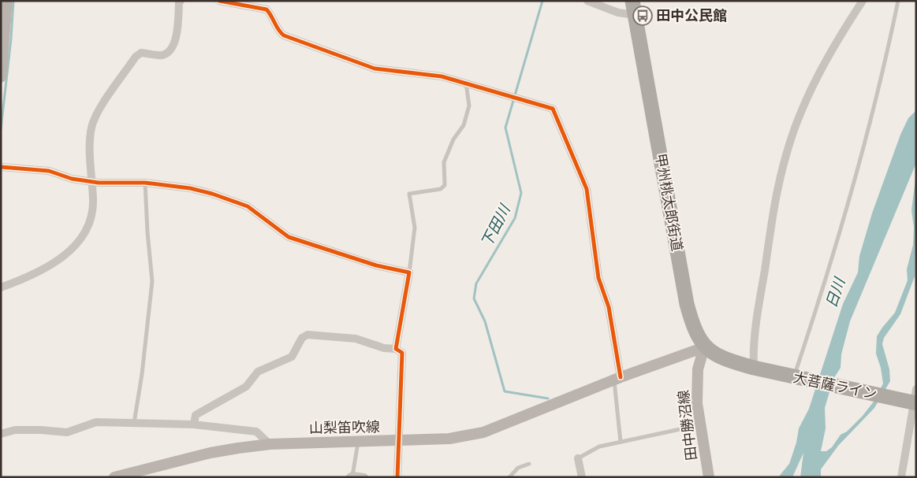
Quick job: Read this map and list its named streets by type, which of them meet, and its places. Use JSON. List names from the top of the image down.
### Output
{
  "streets": {
    "highway": ["甲州桃太郎街道", "大菩薩ライン"],
    "main road": ["田中勝沼線", "山梨笛吹線"]
  },
  "crossings": [
    ["甲州桃太郎街道", "大菩薩ライン"],
    ["甲州桃太郎街道", "田中勝沼線"],
    ["甲州桃太郎街道", "山梨笛吹線"],
    ["田中勝沼線", "山梨笛吹線"]
  ],
  "water": ["下田川", "日川"],
  "places": {
    "bus stop": ["田中公民館"]
  }
}
